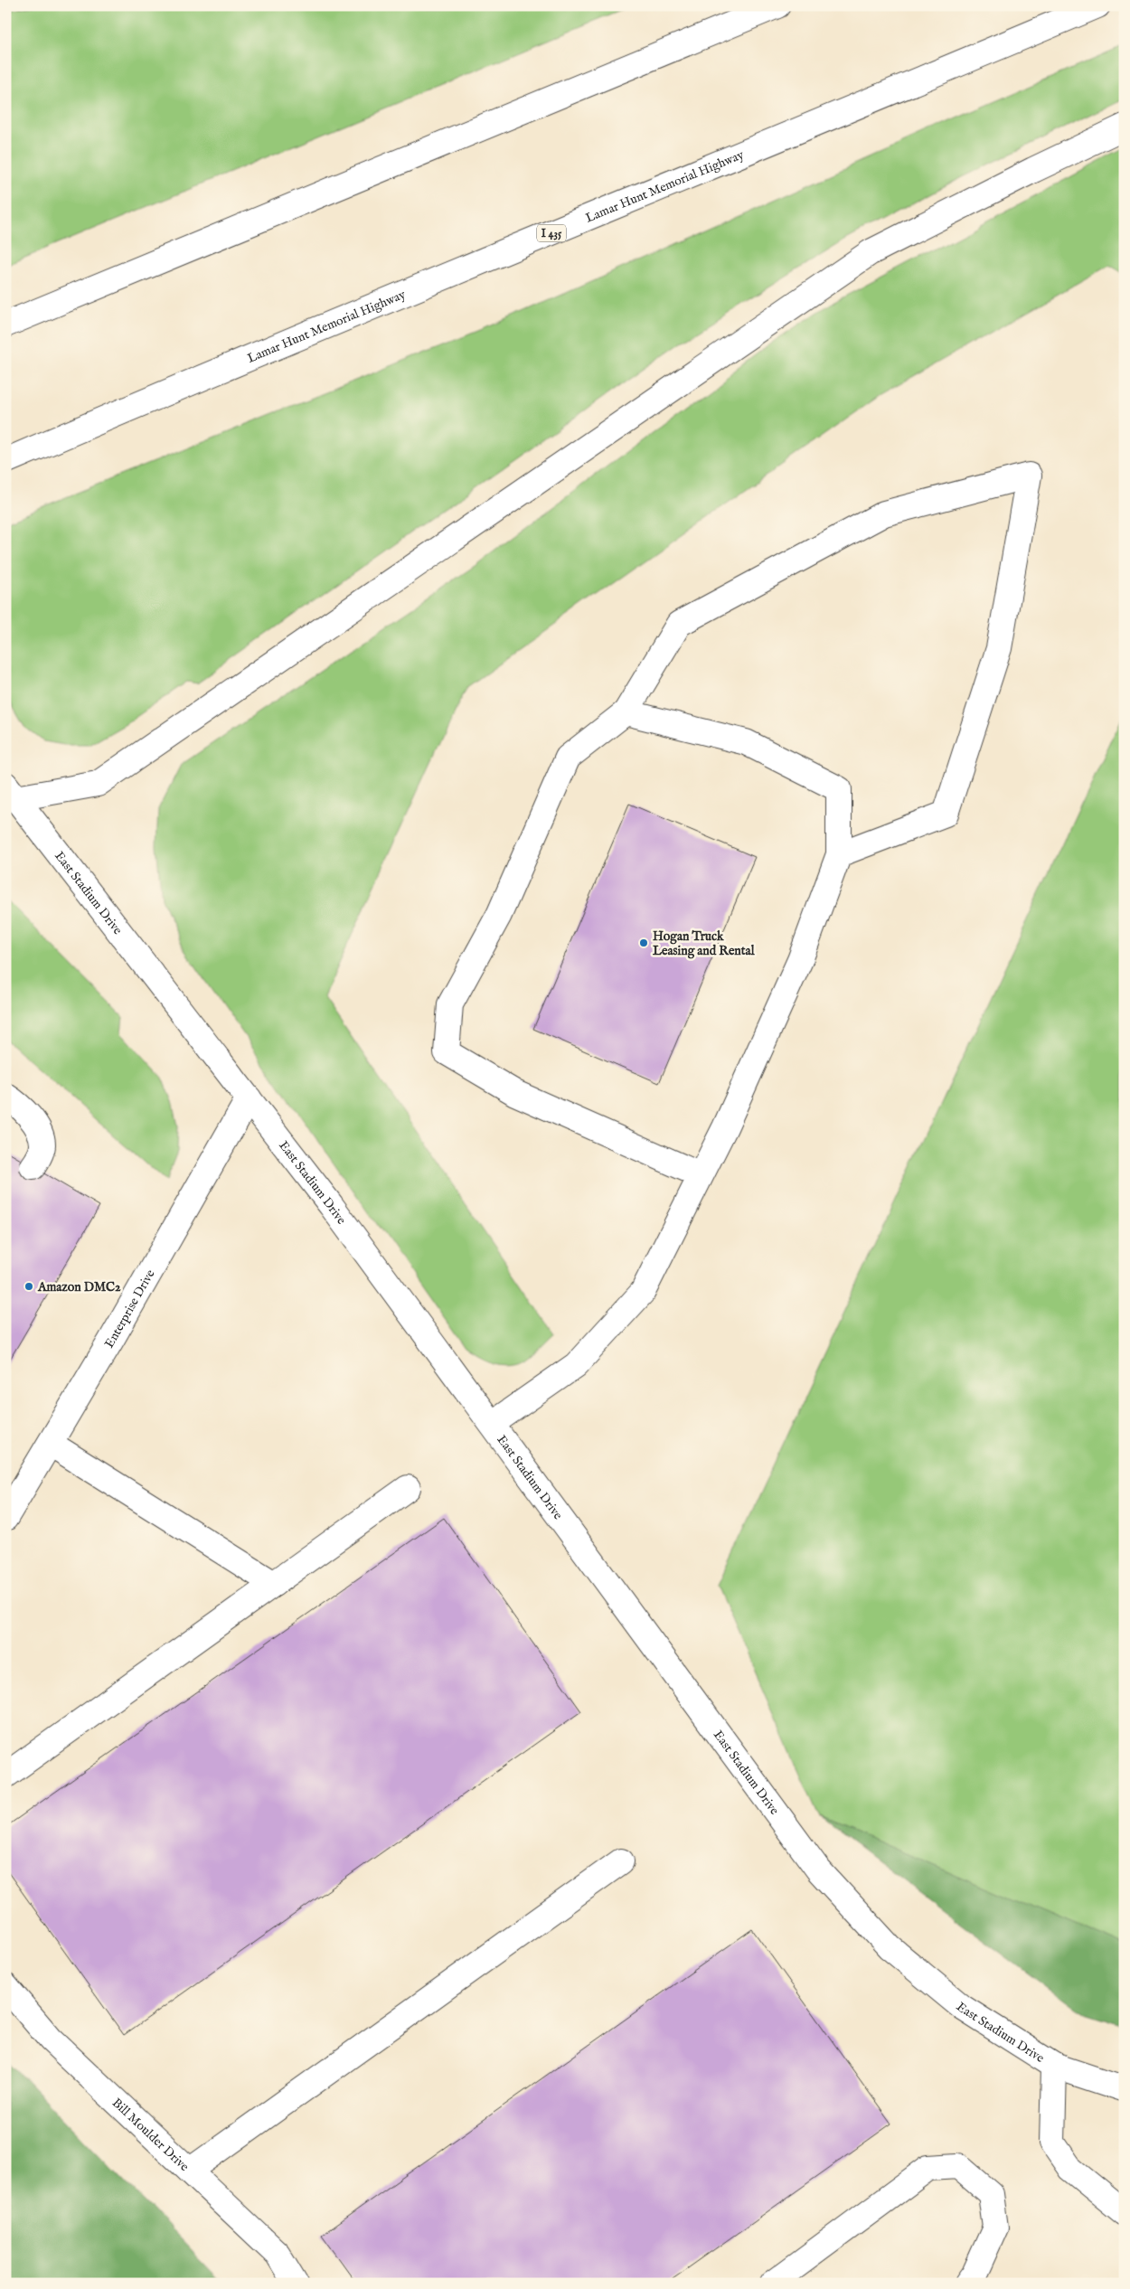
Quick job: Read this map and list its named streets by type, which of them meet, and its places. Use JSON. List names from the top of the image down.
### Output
{
  "streets": {
    "main road": [
      "Lamar Hunt Memorial Highway",
      "I 435",
      "East Stadium Drive",
      "Enterprise Drive",
      "Bill Moulder Drive"
    ]
  },
  "crossings": [
    ["East Stadium Drive", "Enterprise Drive"]
  ],
  "places": ["Hogan Truck Leasing and Rental", "Amazon DMC2"]
}
